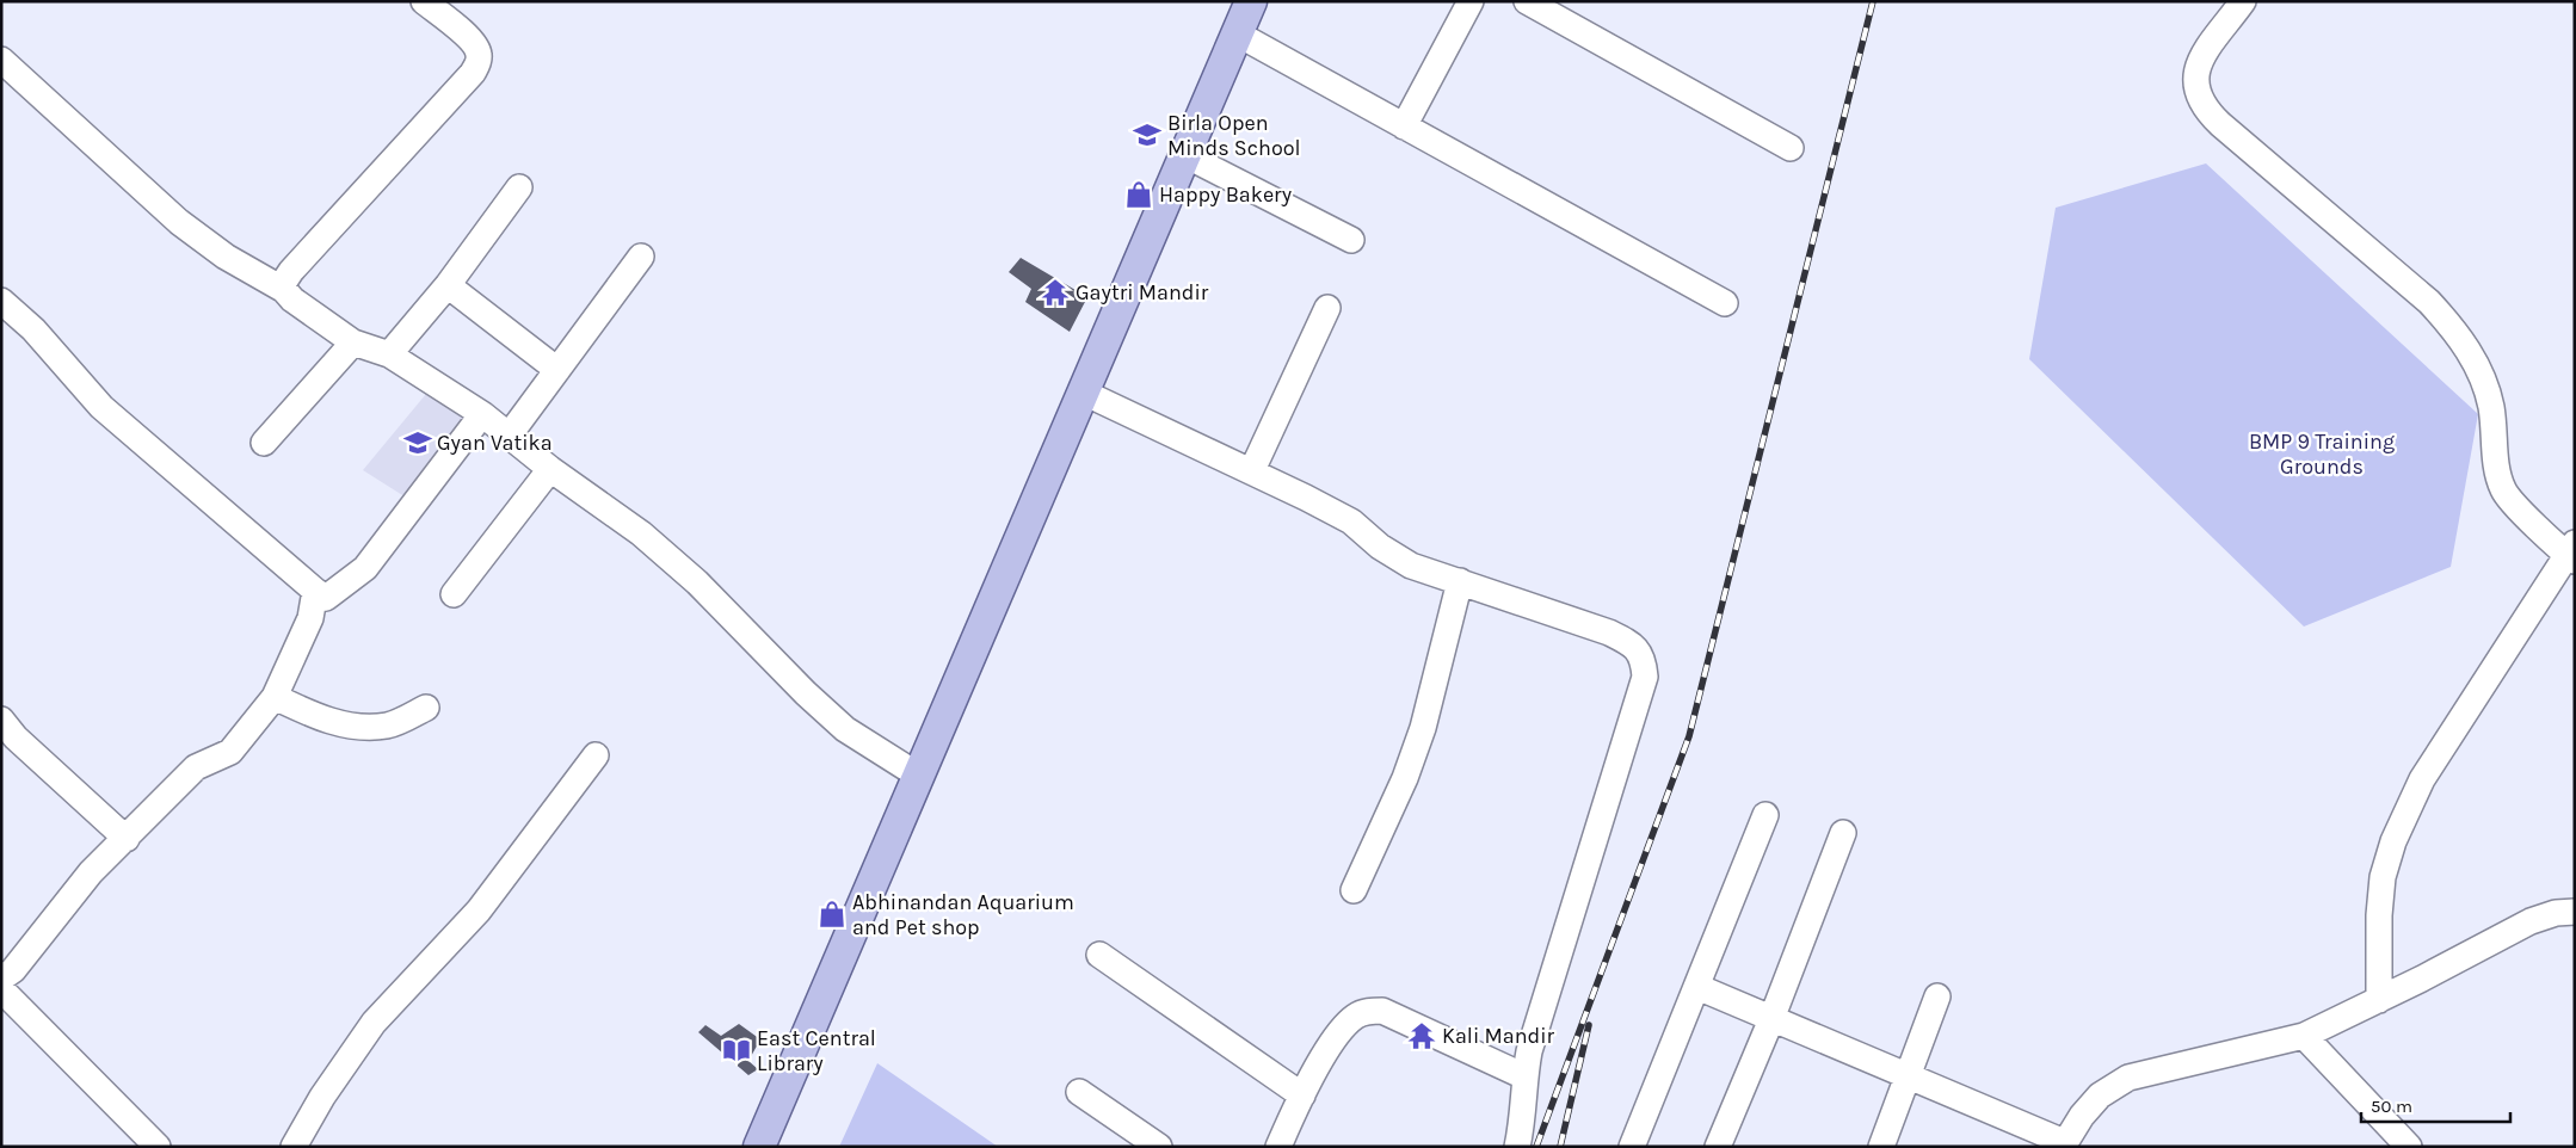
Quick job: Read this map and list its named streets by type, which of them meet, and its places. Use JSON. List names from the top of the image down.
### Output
{
  "parks": ["BMP 9 Training Grounds"],
  "places": {
    "school or university": ["Birla Open Minds School", "Gyan Vatika"],
    "shop": ["Happy Bakery", "Abhinandan Aquarium and Pet shop"],
    "temple": ["Gaytri Mandir", "Kali Mandir"],
    "library": ["East Central Library"]
  },
  "scale_bar": "50 m"
}
